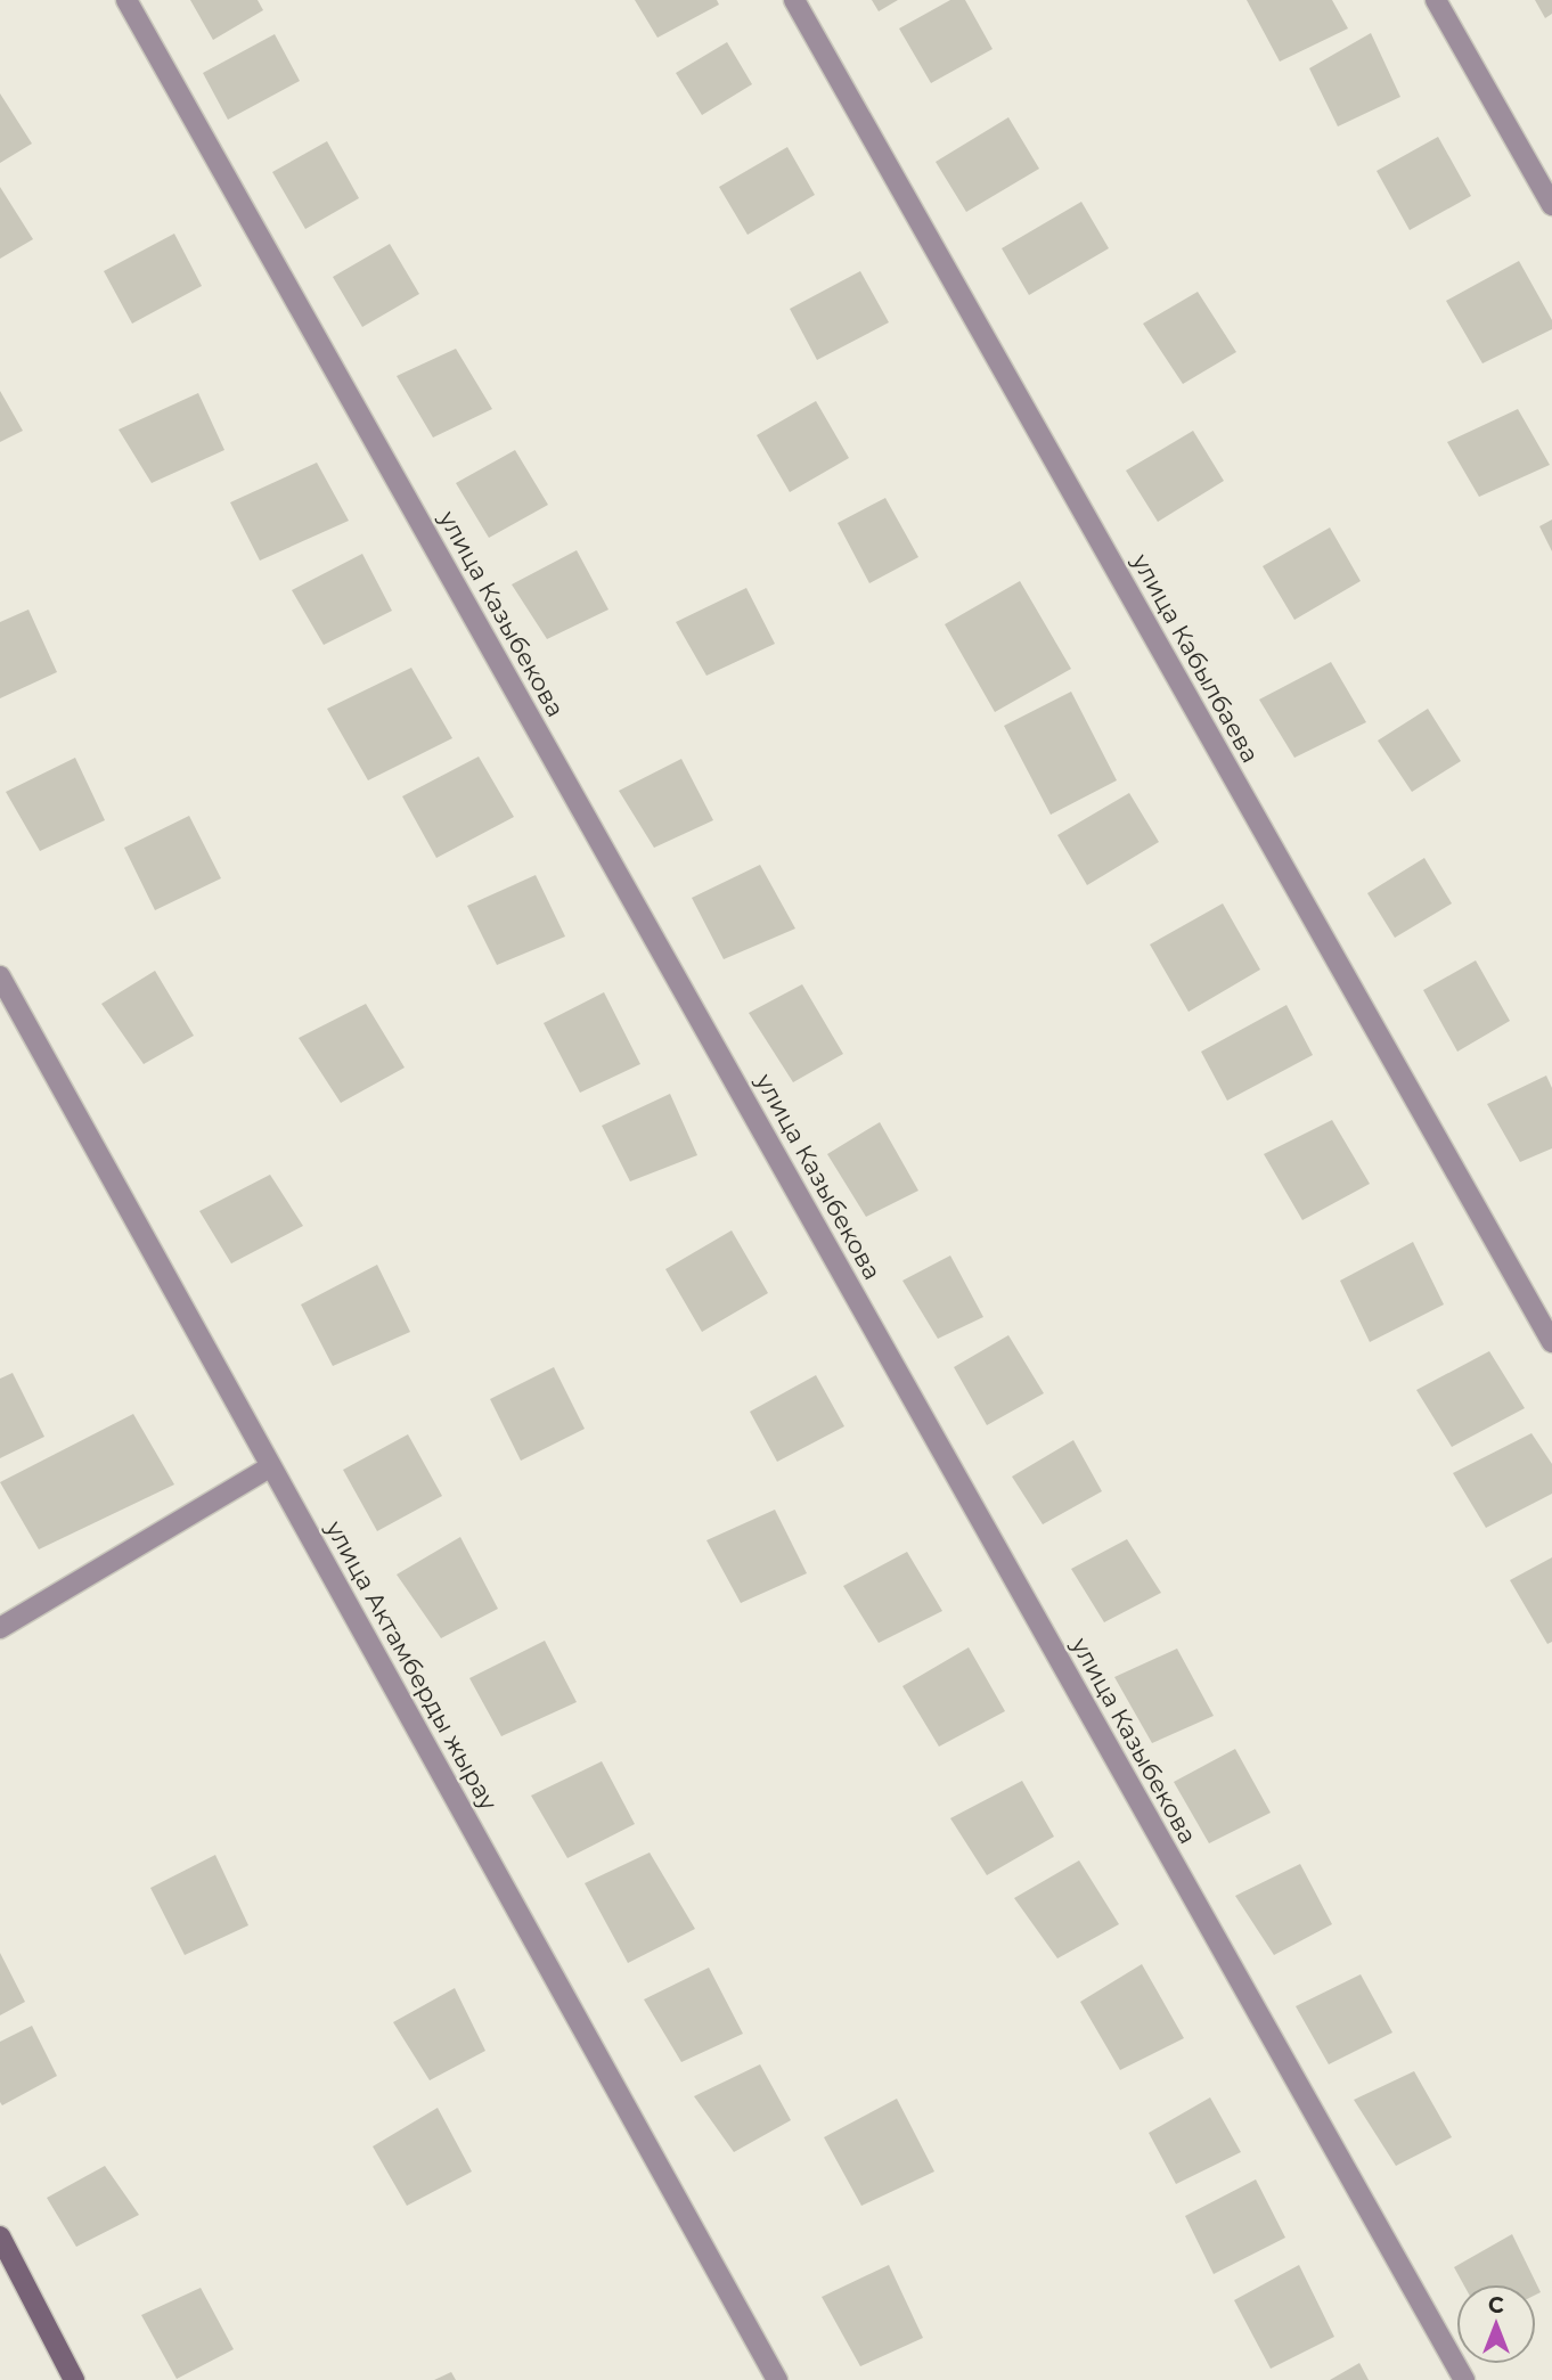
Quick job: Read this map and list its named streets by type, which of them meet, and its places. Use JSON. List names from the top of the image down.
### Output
{
  "streets": {
    "street": ["улица Казыбекова", "улица Кабылбаева", "улица Актамберды жырау"]
  },
  "north": "top"
}
